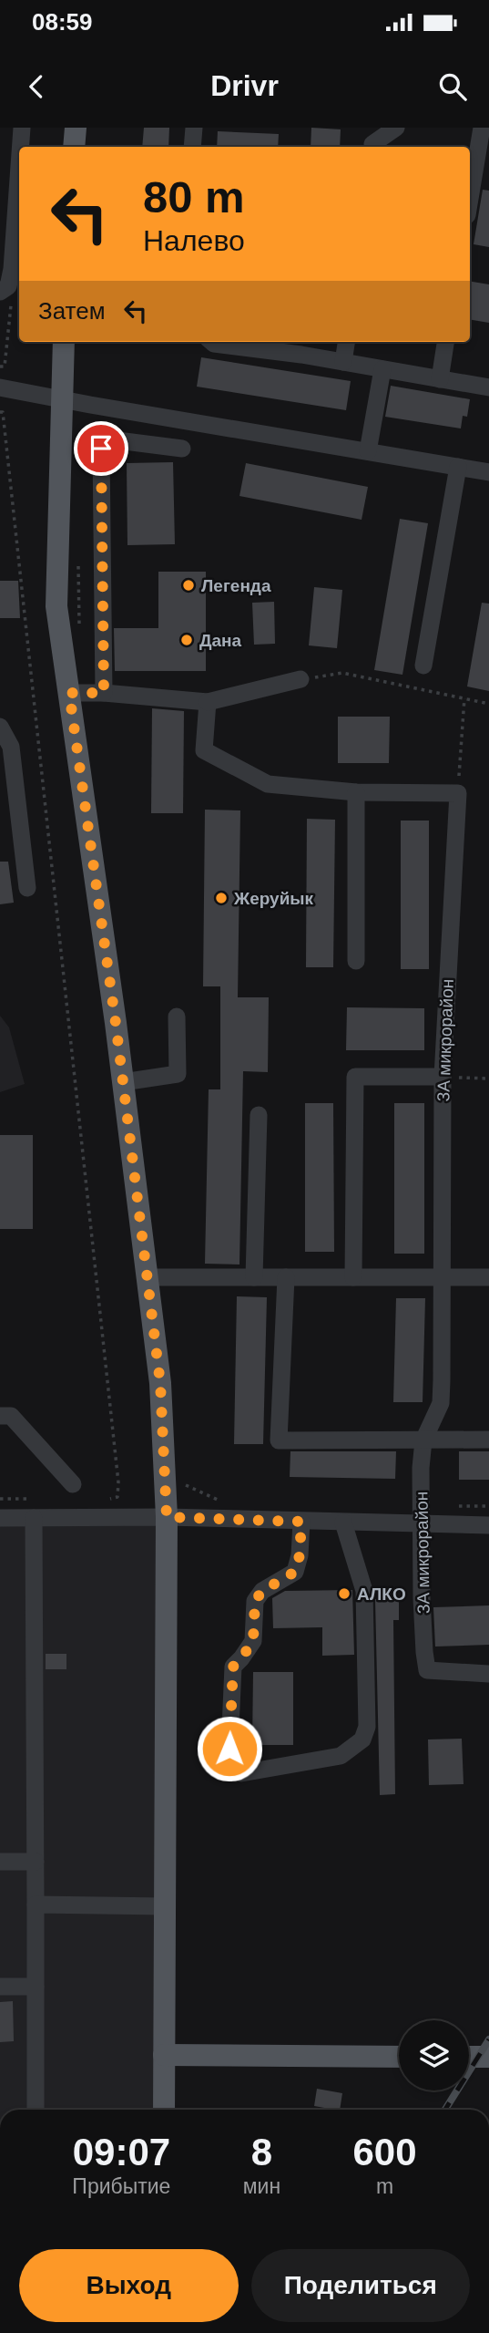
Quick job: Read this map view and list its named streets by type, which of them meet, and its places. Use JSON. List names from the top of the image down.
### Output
{
  "streets": {
    "street": ["3А микрорайон"]
  },
  "places": [
    "Легенда",
    "Дана",
    "Жеруйык",
    "АЛКО"
  ],
  "page": {
    "status": "08:59",
    "header": "Drivr",
    "turn": ["80 m", "Налево"],
    "then": "Затем",
    "eta": [
      "09:07",
      "Прибытие",
      "8",
      "мин",
      "600",
      "m"
    ],
    "buttons": ["Выход", "Поделиться"]
  }
}
